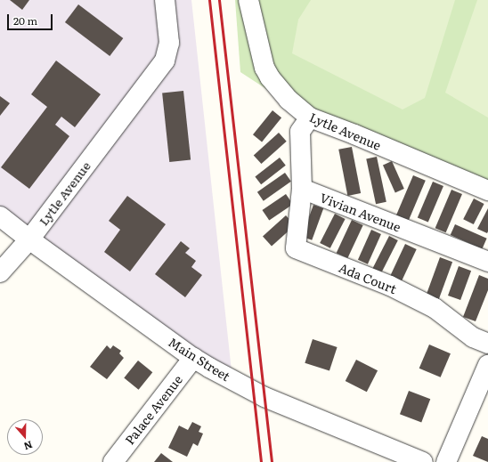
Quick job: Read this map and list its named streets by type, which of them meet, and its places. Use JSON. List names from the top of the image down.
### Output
{
  "streets": {
    "street": [
      "Lytle Avenue",
      "Vivian Avenue",
      "Ada Court",
      "Main Street",
      "Palace Avenue"
    ]
  },
  "crossings": [
    ["Lytle Avenue", "Main Street"],
    ["Vivian Avenue", "Ada Court"],
    ["Main Street", "Palace Avenue"]
  ],
  "scale_bar": "20 m",
  "north": "bottom"
}
